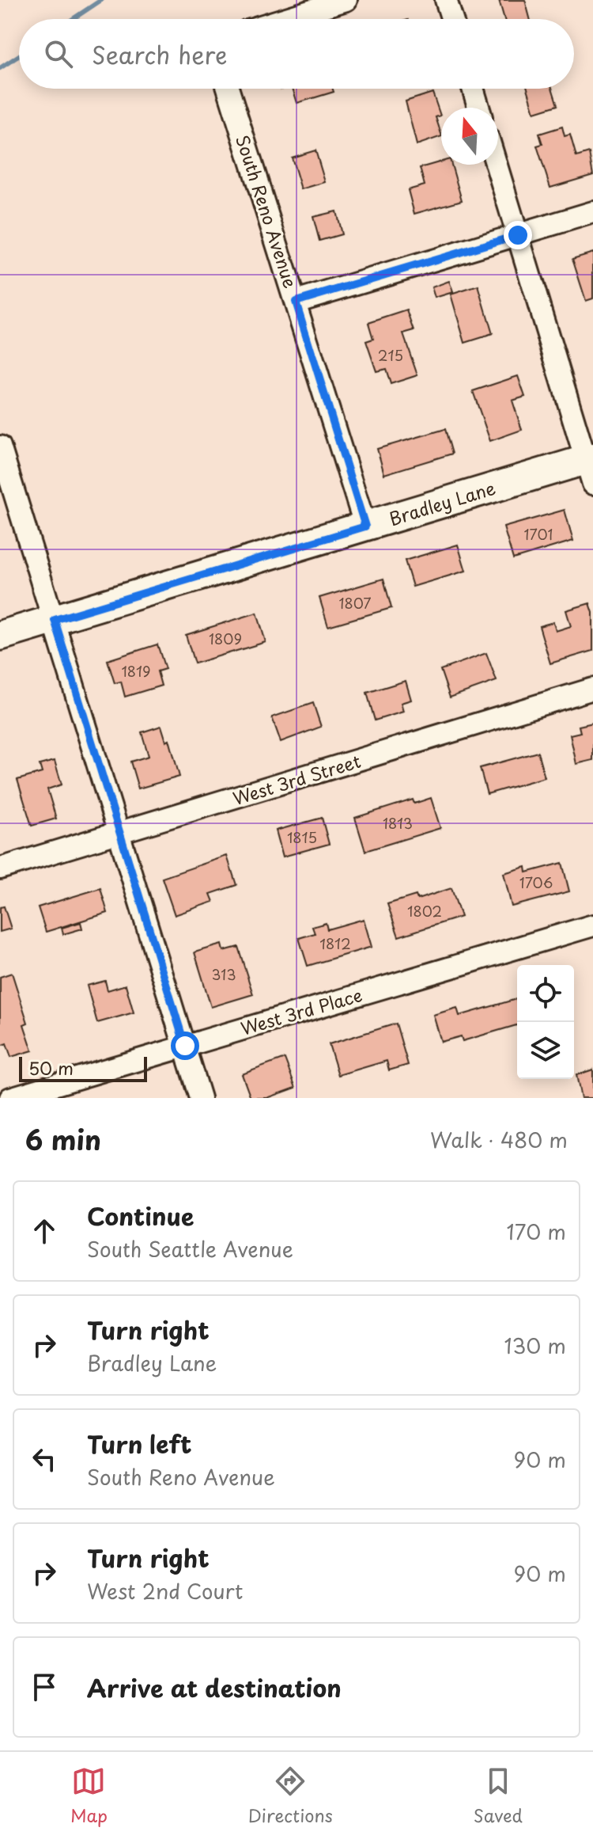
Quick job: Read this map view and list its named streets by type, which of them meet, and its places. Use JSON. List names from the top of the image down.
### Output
{
  "streets": {
    "street": [
      "South Reno Avenue",
      "Bradley Lane",
      "West 3rd Street",
      "West 3rd Place"
    ]
  },
  "crossings": [
    ["South Reno Avenue", "Bradley Lane"]
  ],
  "house_numbers": [
    "215",
    "1701",
    "1807",
    "1809",
    "1819",
    "1813",
    "1815",
    "1706",
    "1802",
    "1812",
    "313"
  ],
  "scale_bar": "50 m",
  "north": "top",
  "page": {
    "search": "Search here",
    "scale": "50 m",
    "heading": ["6 min", "Walk · 480 m"],
    "list": [
      ["Continue", "South Seattle Avenue", "170 m"],
      ["Turn right", "Bradley Lane", "130 m"],
      ["Turn left", "South Reno Avenue", "90 m"],
      ["Turn right", "West 2nd Court", "90 m"],
      "Arrive at destination"
    ],
    "nav": ["Map", "Directions", "Saved"]
  }
}
